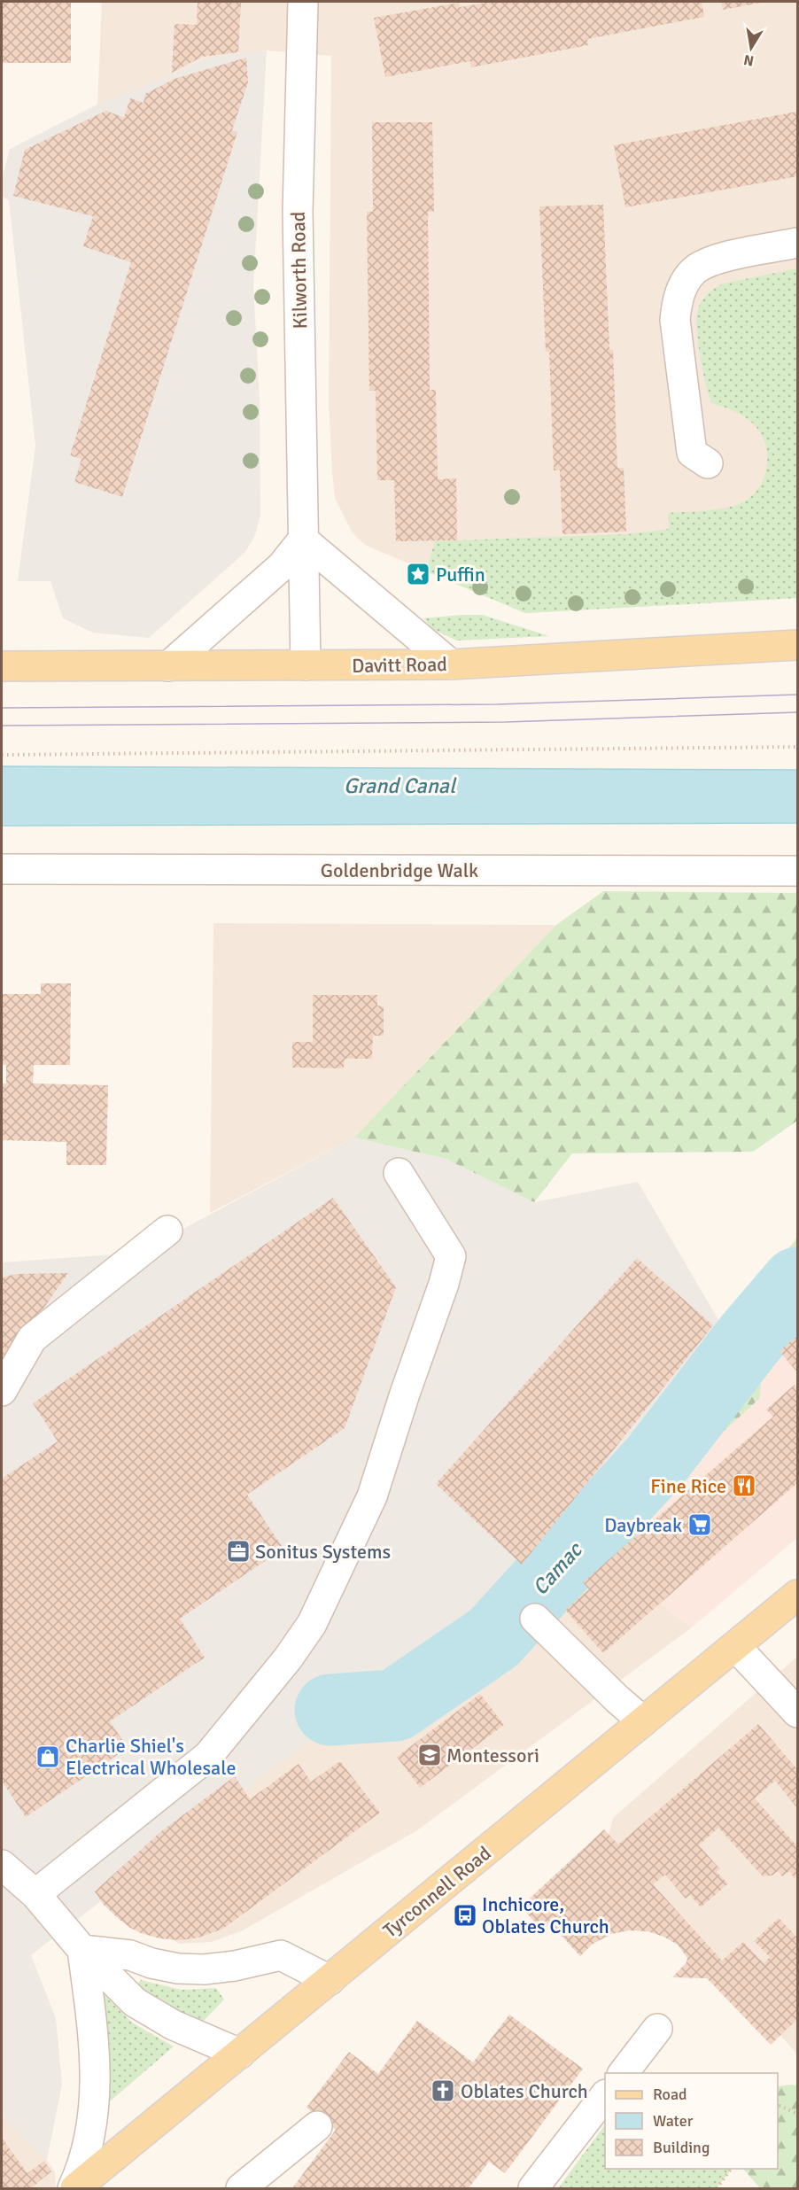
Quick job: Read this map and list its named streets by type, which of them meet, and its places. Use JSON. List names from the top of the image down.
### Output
{
  "streets": {
    "main road": ["Davitt Road", "Tyrconnell Road"],
    "street": ["Kilworth Road", "Goldenbridge Walk"]
  },
  "crossings": [
    ["Kilworth Road", "Davitt Road"]
  ],
  "water": ["Grand Canal", "Camac"],
  "places": {
    "place": ["Puffin"],
    "restaurant": ["Fine Rice"],
    "supermarket": ["Daybreak"],
    "office": ["Sonitus Systems"],
    "school or university": ["Montessori"],
    "shop": ["Charlie Shiel's Electrical Wholesale"],
    "bus stop": ["Inchicore, Oblates Church"],
    "church": ["Oblates Church"]
  },
  "legend": ["Road", "Water", "Building"],
  "north": "bottom"
}
